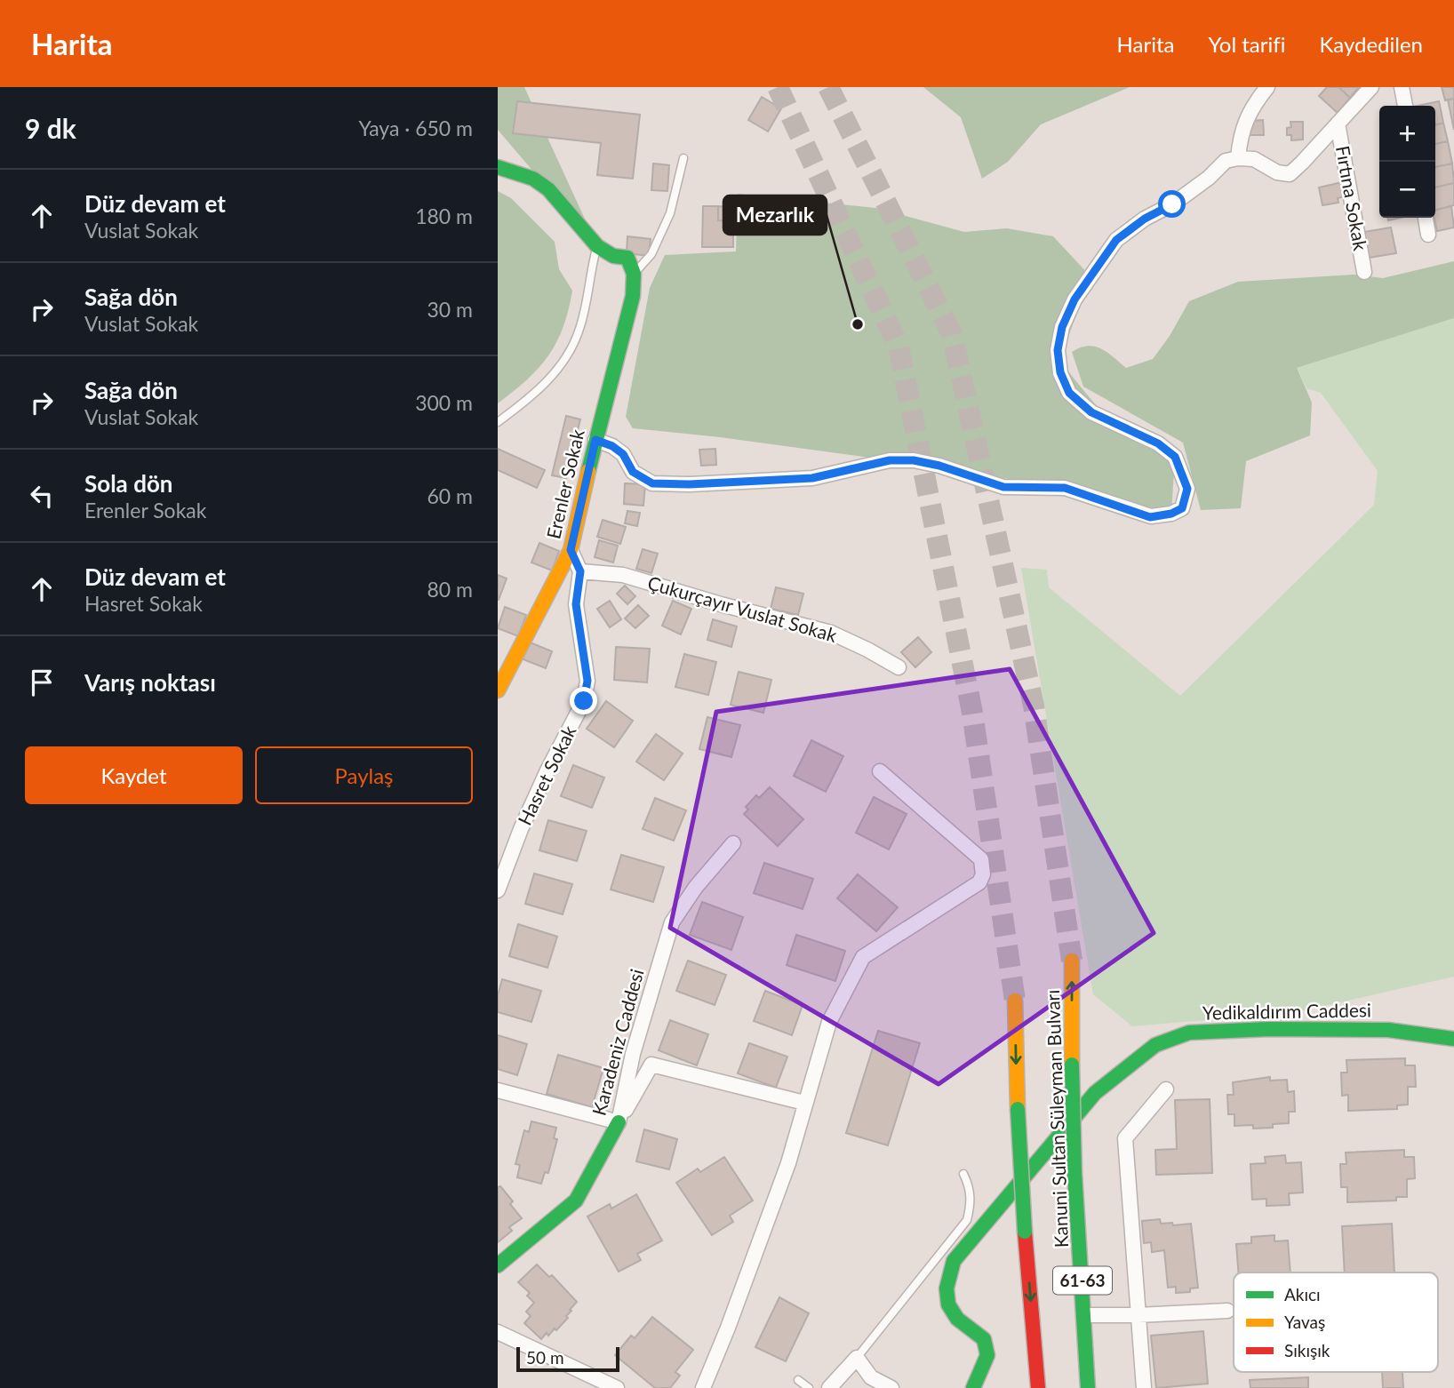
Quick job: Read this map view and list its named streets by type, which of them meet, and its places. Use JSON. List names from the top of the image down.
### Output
{
  "streets": {
    "street": [
      "Fırtına Sokak",
      "Erenler Sokak",
      "Çukurçayır Vuslat Sokak",
      "Hasret Sokak",
      "Yedikaldırım Caddesi",
      "Karadeniz Caddesi",
      "Kanuni Sultan Süleyman Bulvarı",
      "61-63"
    ]
  },
  "crossings": [
    ["Çukurçayır Vuslat Sokak", "Hasret Sokak"]
  ],
  "places": ["Mezarlık"],
  "legend": ["Akıcı", "Yavaş", "Sıkışık"],
  "scale_bar": "50 m",
  "page": {
    "header": "Harita",
    "nav": ["Harita", "Yol tarifi", "Kaydedilen"],
    "heading": ["9 dk", "Yaya · 650 m"],
    "map_buttons": ["+", "−"],
    "list": [
      ["Düz devam et", "Vuslat Sokak", "180 m"],
      ["Sağa dön", "Vuslat Sokak", "30 m"],
      ["Sağa dön", "Vuslat Sokak", "300 m"],
      ["Sola dön", "Erenler Sokak", "60 m"],
      ["Düz devam et", "Hasret Sokak", "80 m"],
      "Varış noktası"
    ],
    "buttons": ["Kaydet", "Paylaş"],
    "scale": "50 m"
  }
}
